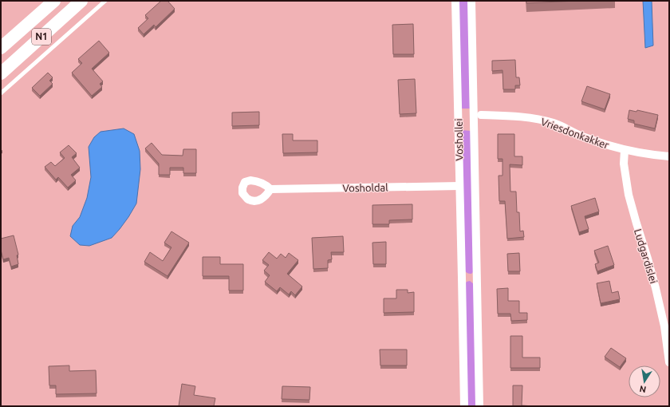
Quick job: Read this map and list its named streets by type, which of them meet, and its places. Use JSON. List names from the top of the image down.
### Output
{
  "streets": {
    "main road": ["N1"],
    "street": [
      "Vriesdonkakker",
      "Voshollei",
      "Vosholdal",
      "Ludgardislei"
    ]
  },
  "crossings": [
    ["Vriesdonkakker", "Ludgardislei"],
    ["Voshollei", "Vosholdal"]
  ],
  "north": "bottom"
}
